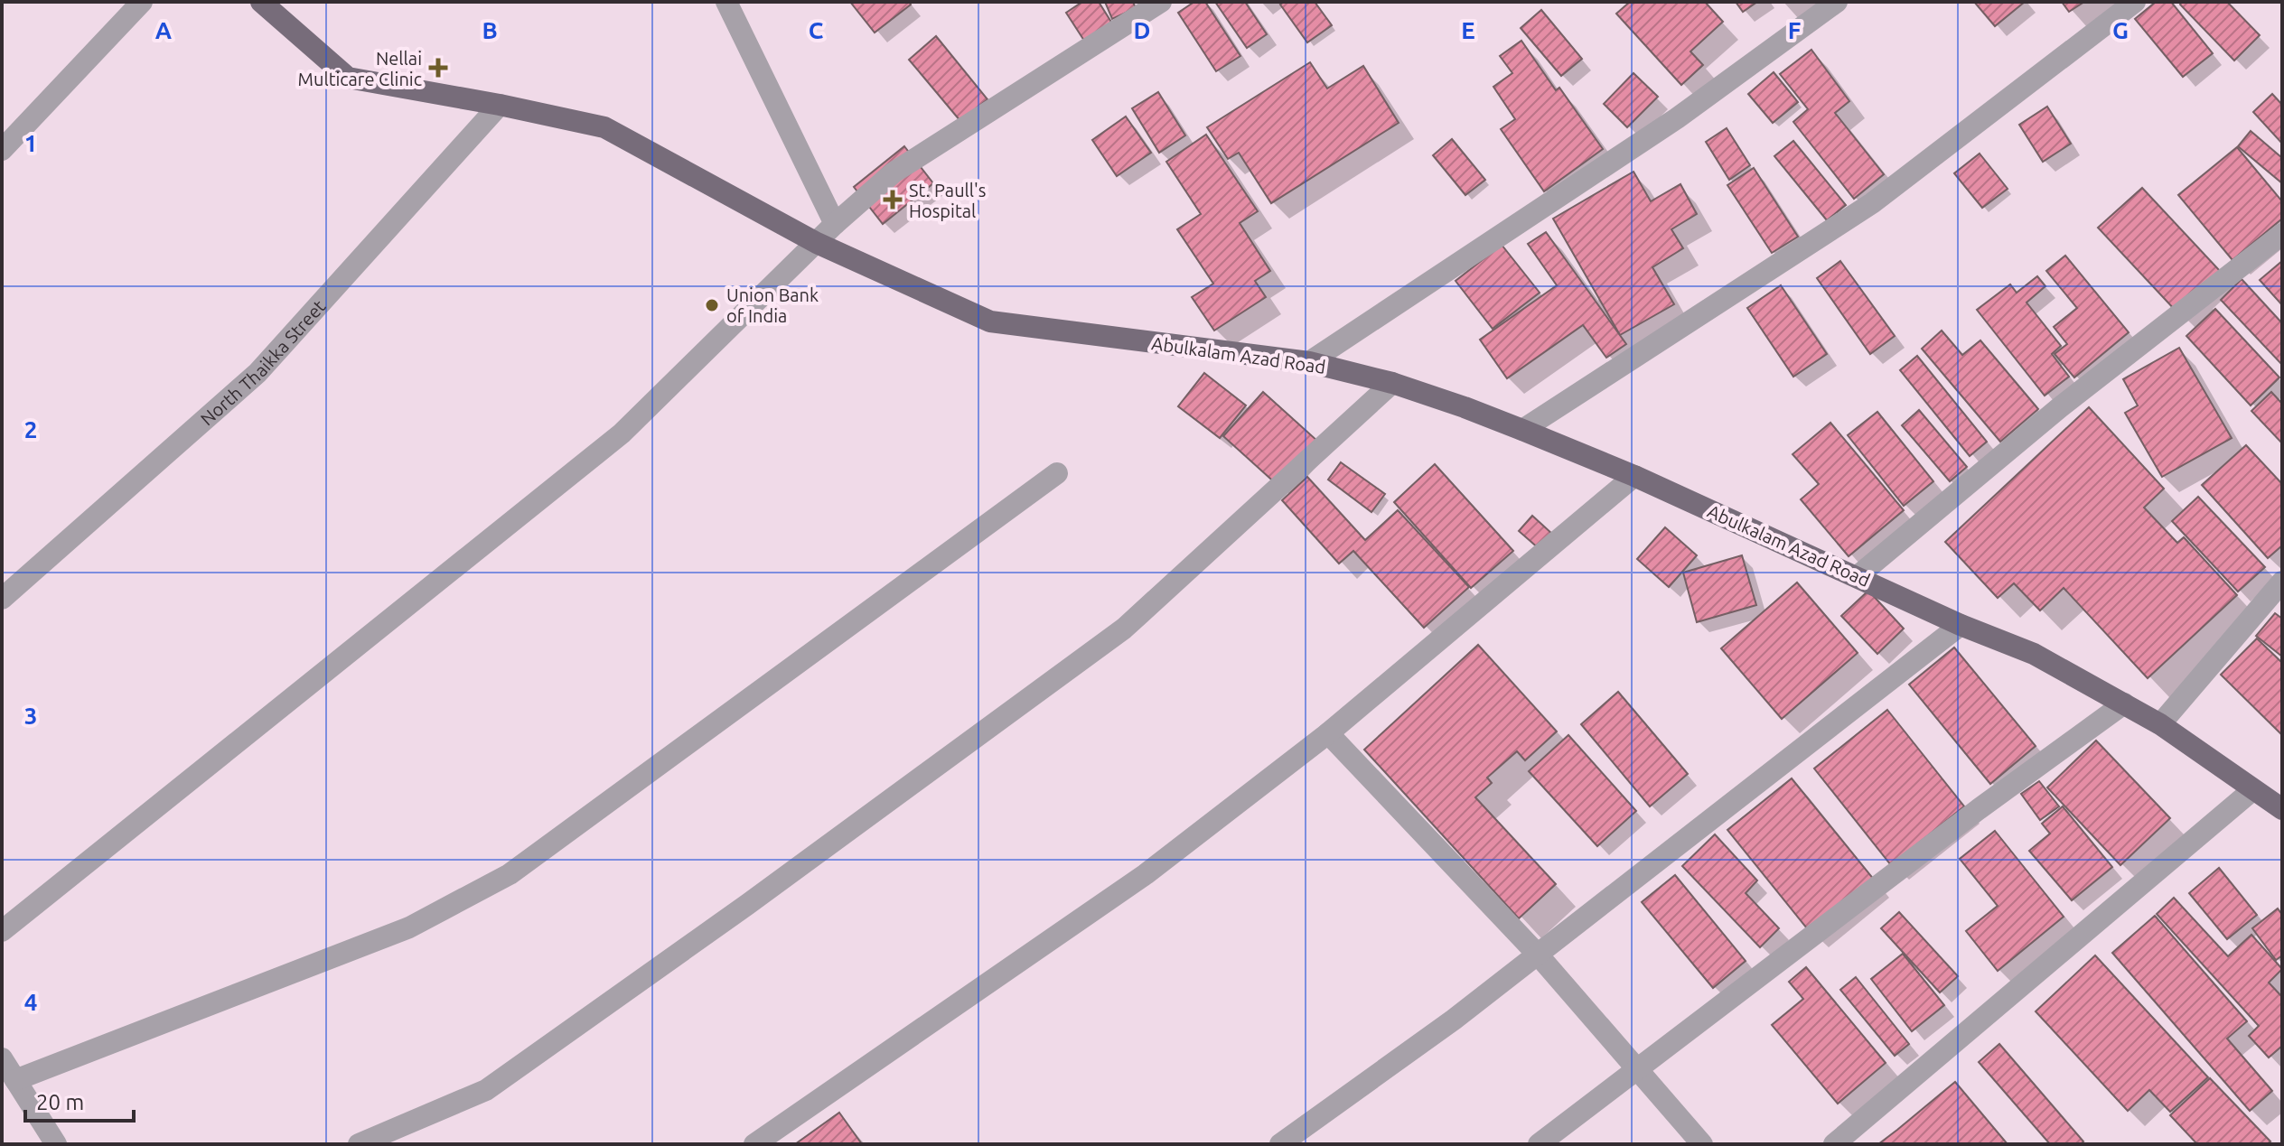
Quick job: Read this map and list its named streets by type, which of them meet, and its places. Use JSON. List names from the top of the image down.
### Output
{
  "streets": {
    "main road": ["Abulkalam Azad Road"],
    "street": ["North Thaikka Street"]
  },
  "crossings": [
    ["Abulkalam Azad Road", "North Thaikka Street"]
  ],
  "places": {
    "health": ["Nellai Multicare Clinic", "St. Paull's Hospital"],
    "other": ["Union Bank of India"]
  },
  "scale_bar": "20 m",
  "grid": {
    "columns": [
      "A",
      "B",
      "C",
      "D",
      "E",
      "F",
      "G"
    ],
    "rows": [
      "1",
      "2",
      "3",
      "4"
    ]
  }
}
